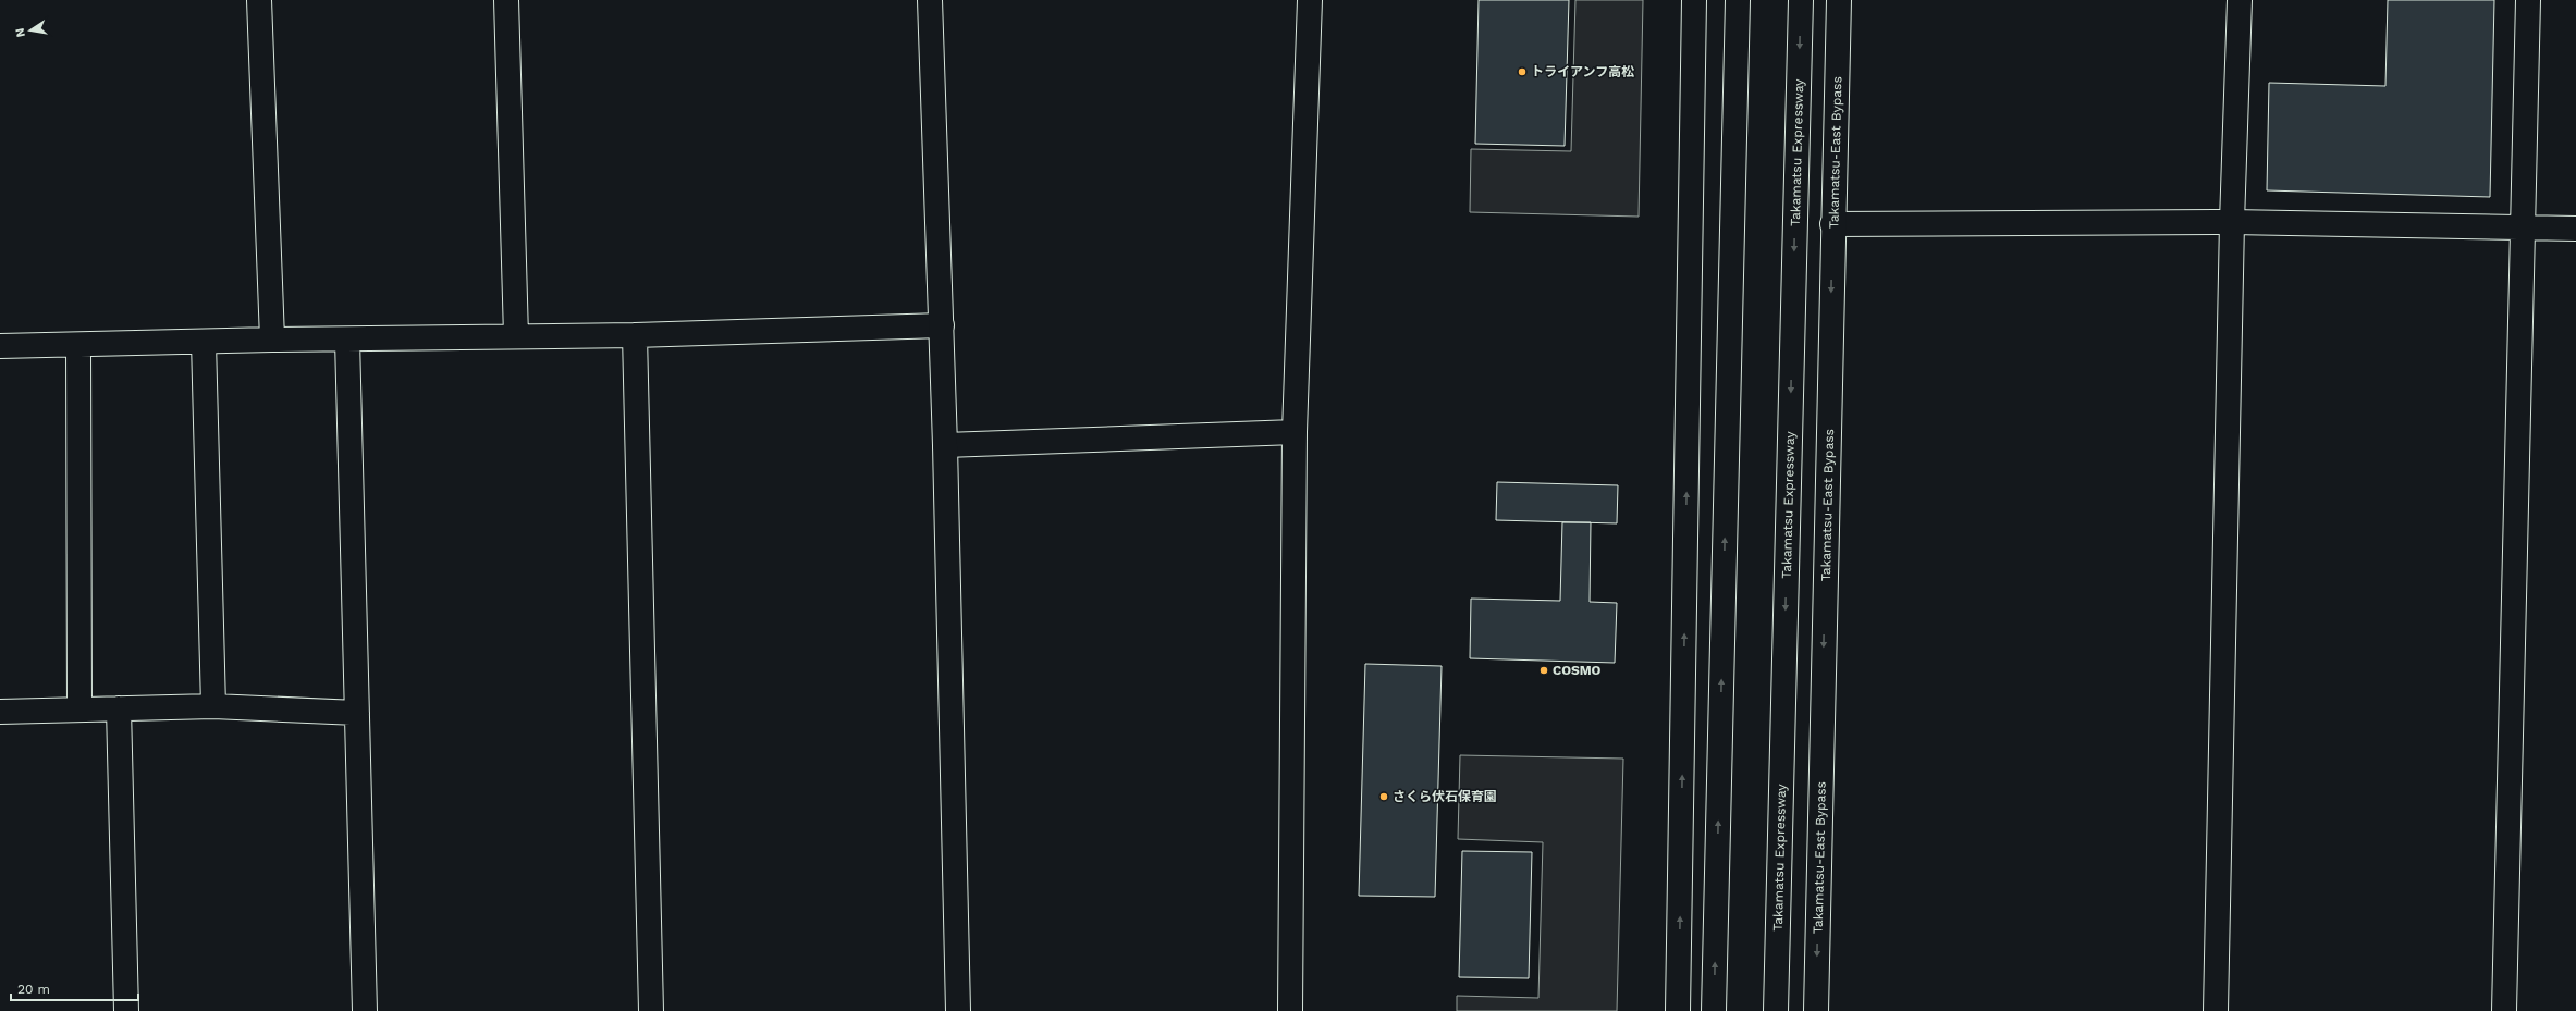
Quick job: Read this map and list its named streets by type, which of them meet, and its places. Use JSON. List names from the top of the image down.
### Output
{
  "streets": {
    "main road": ["Takamatsu Expressway", "Takamatsu-East Bypass"]
  },
  "places": ["トライアンフ高松", "COSMO", "さくら伏石保育園"],
  "scale_bar": "20 m",
  "north": "left"
}
